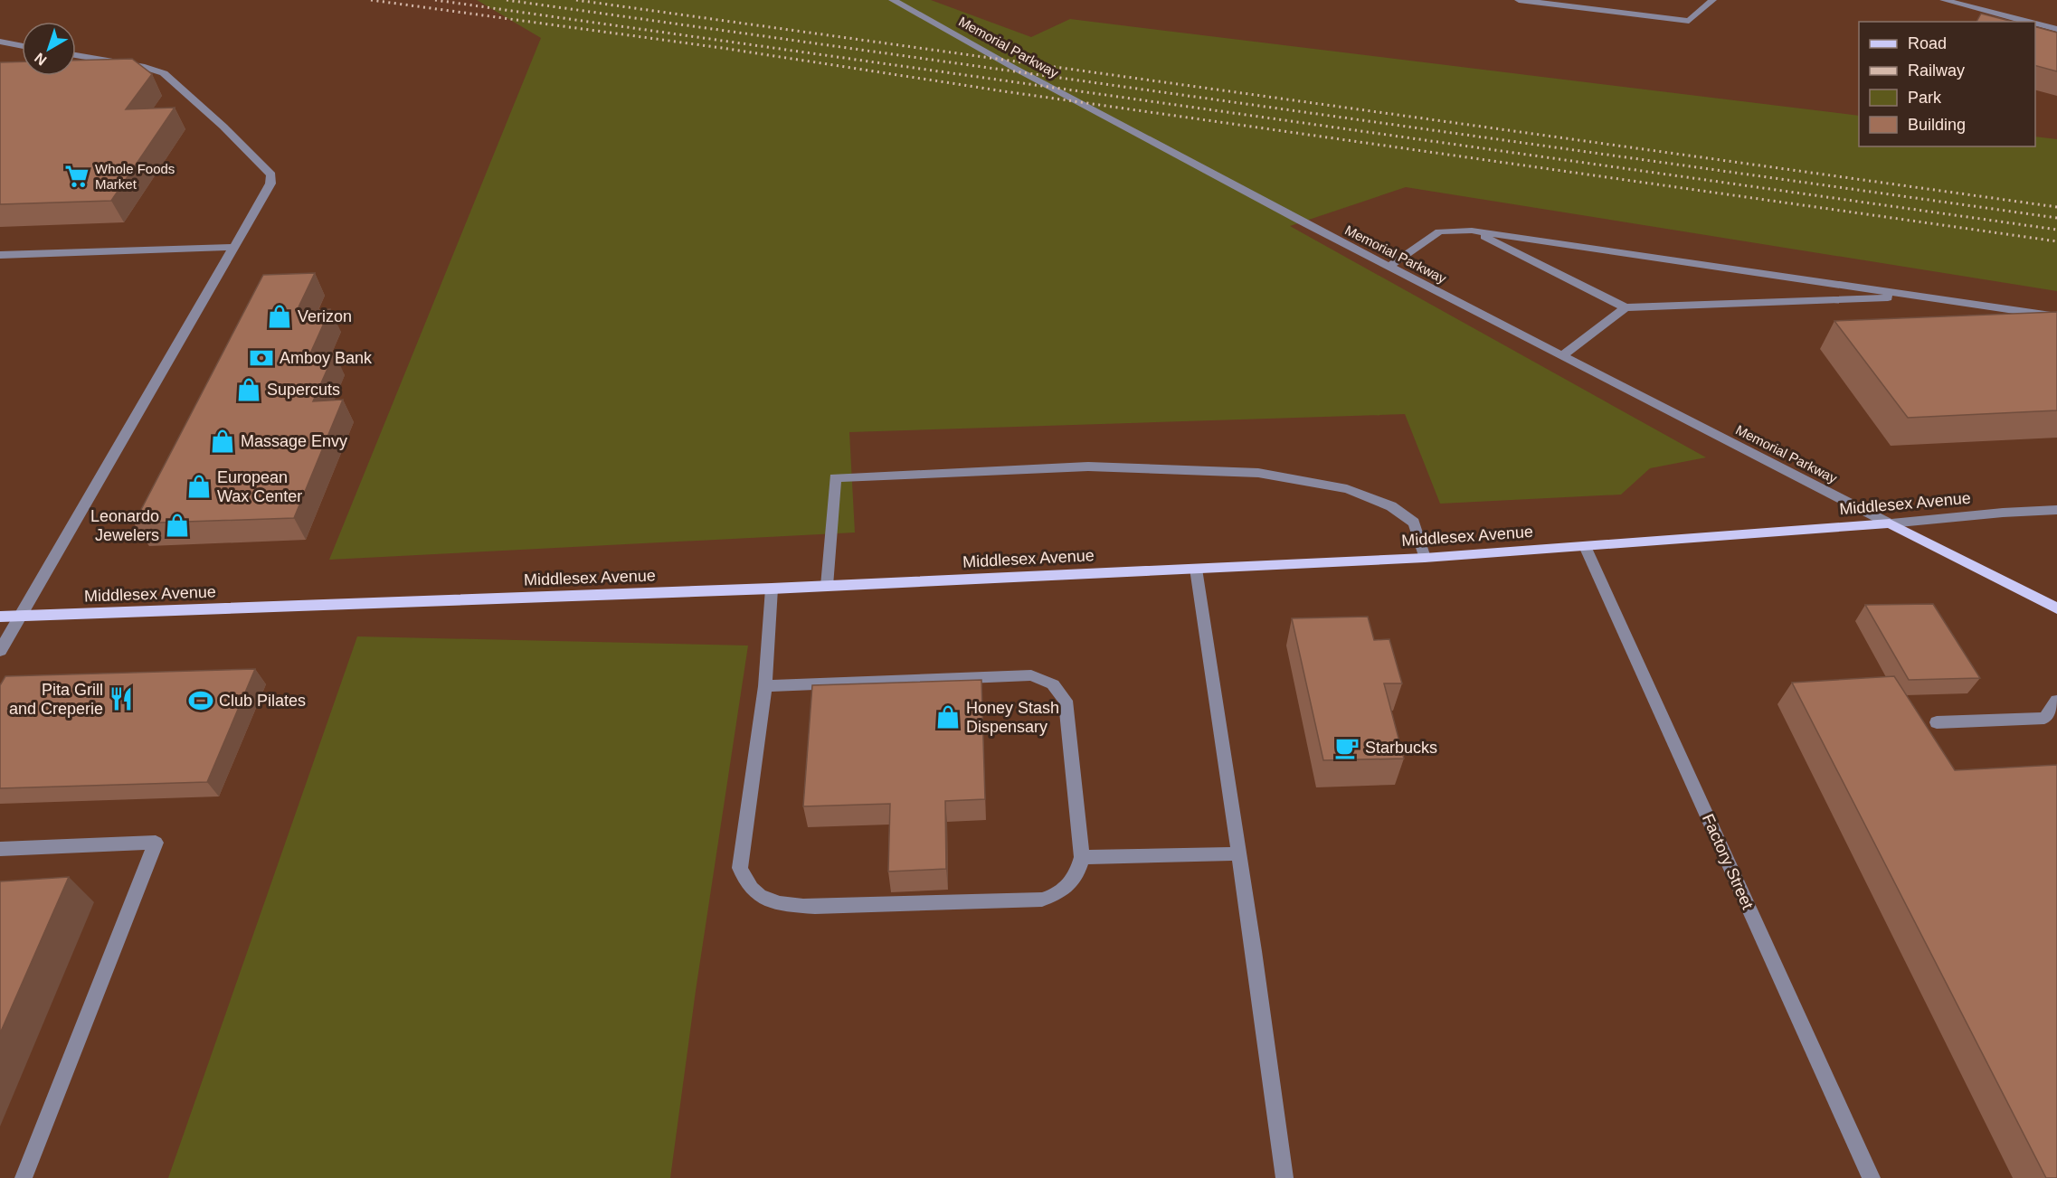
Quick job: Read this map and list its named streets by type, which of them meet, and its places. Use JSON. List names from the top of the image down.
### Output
{
  "streets": {
    "main road": ["Middlesex Avenue"],
    "street": ["Memorial Parkway", "Factory Street"]
  },
  "crossings": [
    ["Memorial Parkway", "Middlesex Avenue"],
    ["Middlesex Avenue", "Factory Street"]
  ],
  "places": {
    "supermarket": ["Whole Foods Market"],
    "shop": [
      "Verizon",
      "Supercuts",
      "Massage Envy",
      "European Wax Center",
      "Leonardo Jewelers",
      "Honey Stash Dispensary"
    ],
    "bank": ["Amboy Bank"],
    "restaurant": ["Pita Grill and Creperie"],
    "sports": ["Club Pilates"],
    "cafe": ["Starbucks"]
  },
  "legend": [
    "Road",
    "Railway",
    "Park",
    "Building"
  ],
  "north": "bottom left"
}
